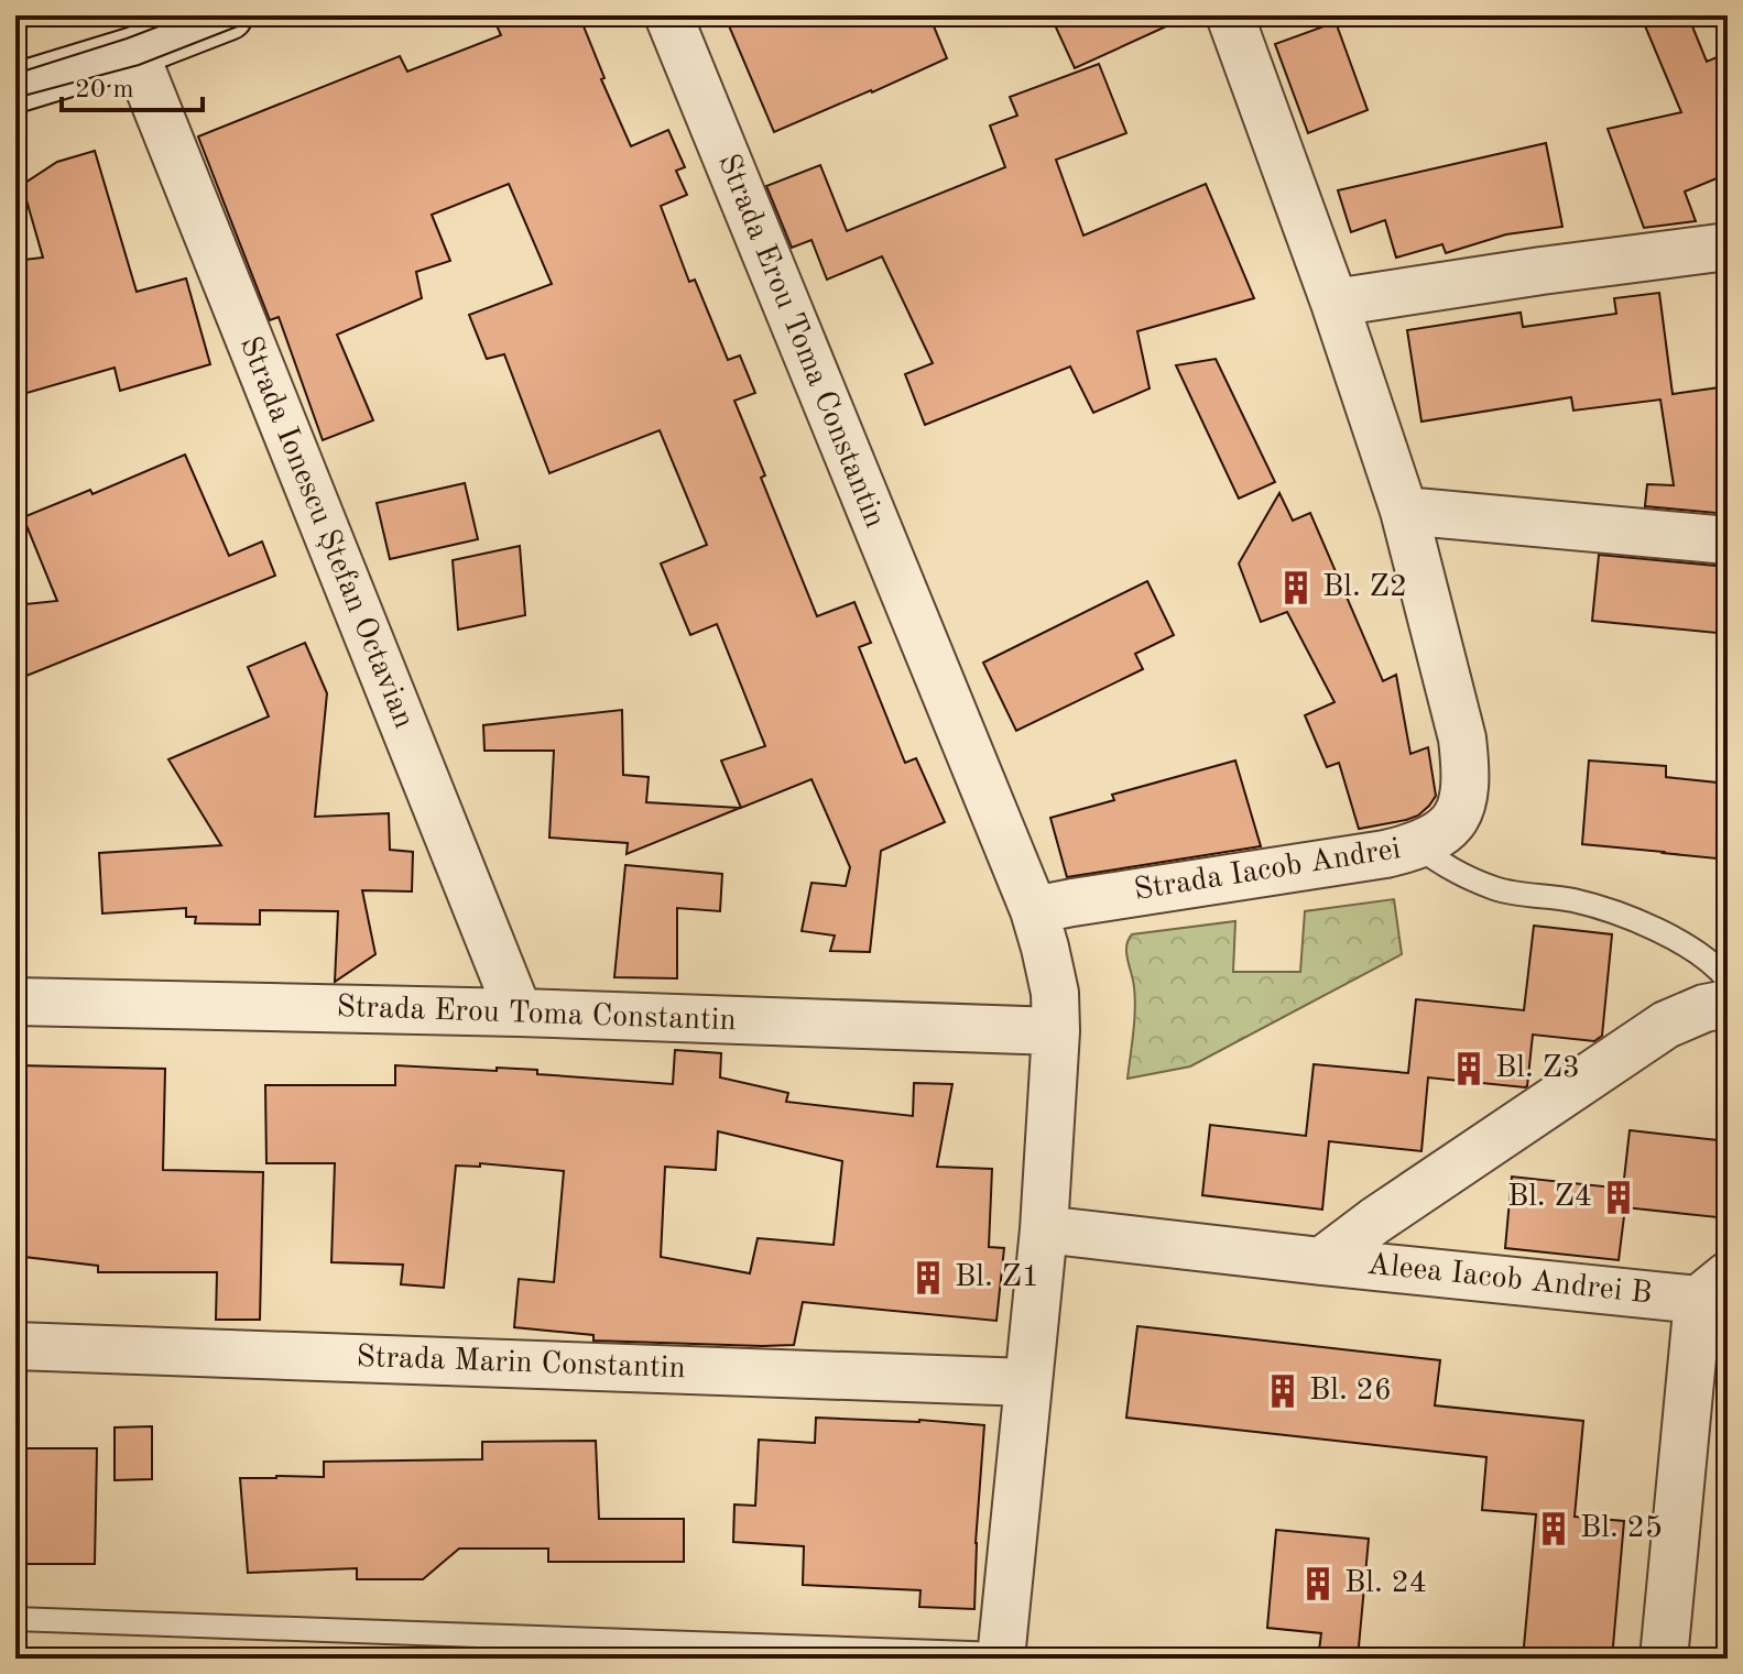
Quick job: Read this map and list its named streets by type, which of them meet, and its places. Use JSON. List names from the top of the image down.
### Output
{
  "streets": {
    "street": [
      "Strada Erou Toma Constantin",
      "Strada Ionescu Ștefan Octavian",
      "Strada Iacob Andrei",
      "Aleea Iacob Andrei B",
      "Strada Marin Constantin"
    ]
  },
  "crossings": [
    ["Strada Erou Toma Constantin", "Strada Ionescu Ștefan Octavian"],
    ["Strada Erou Toma Constantin", "Strada Iacob Andrei"]
  ],
  "places": {
    "building": [
      "Bl. Z2",
      "Bl. Z3",
      "Bl. Z4",
      "Bl. Z1",
      "Bl. 26",
      "Bl. 25",
      "Bl. 24"
    ]
  },
  "scale_bar": "20 m"
}
